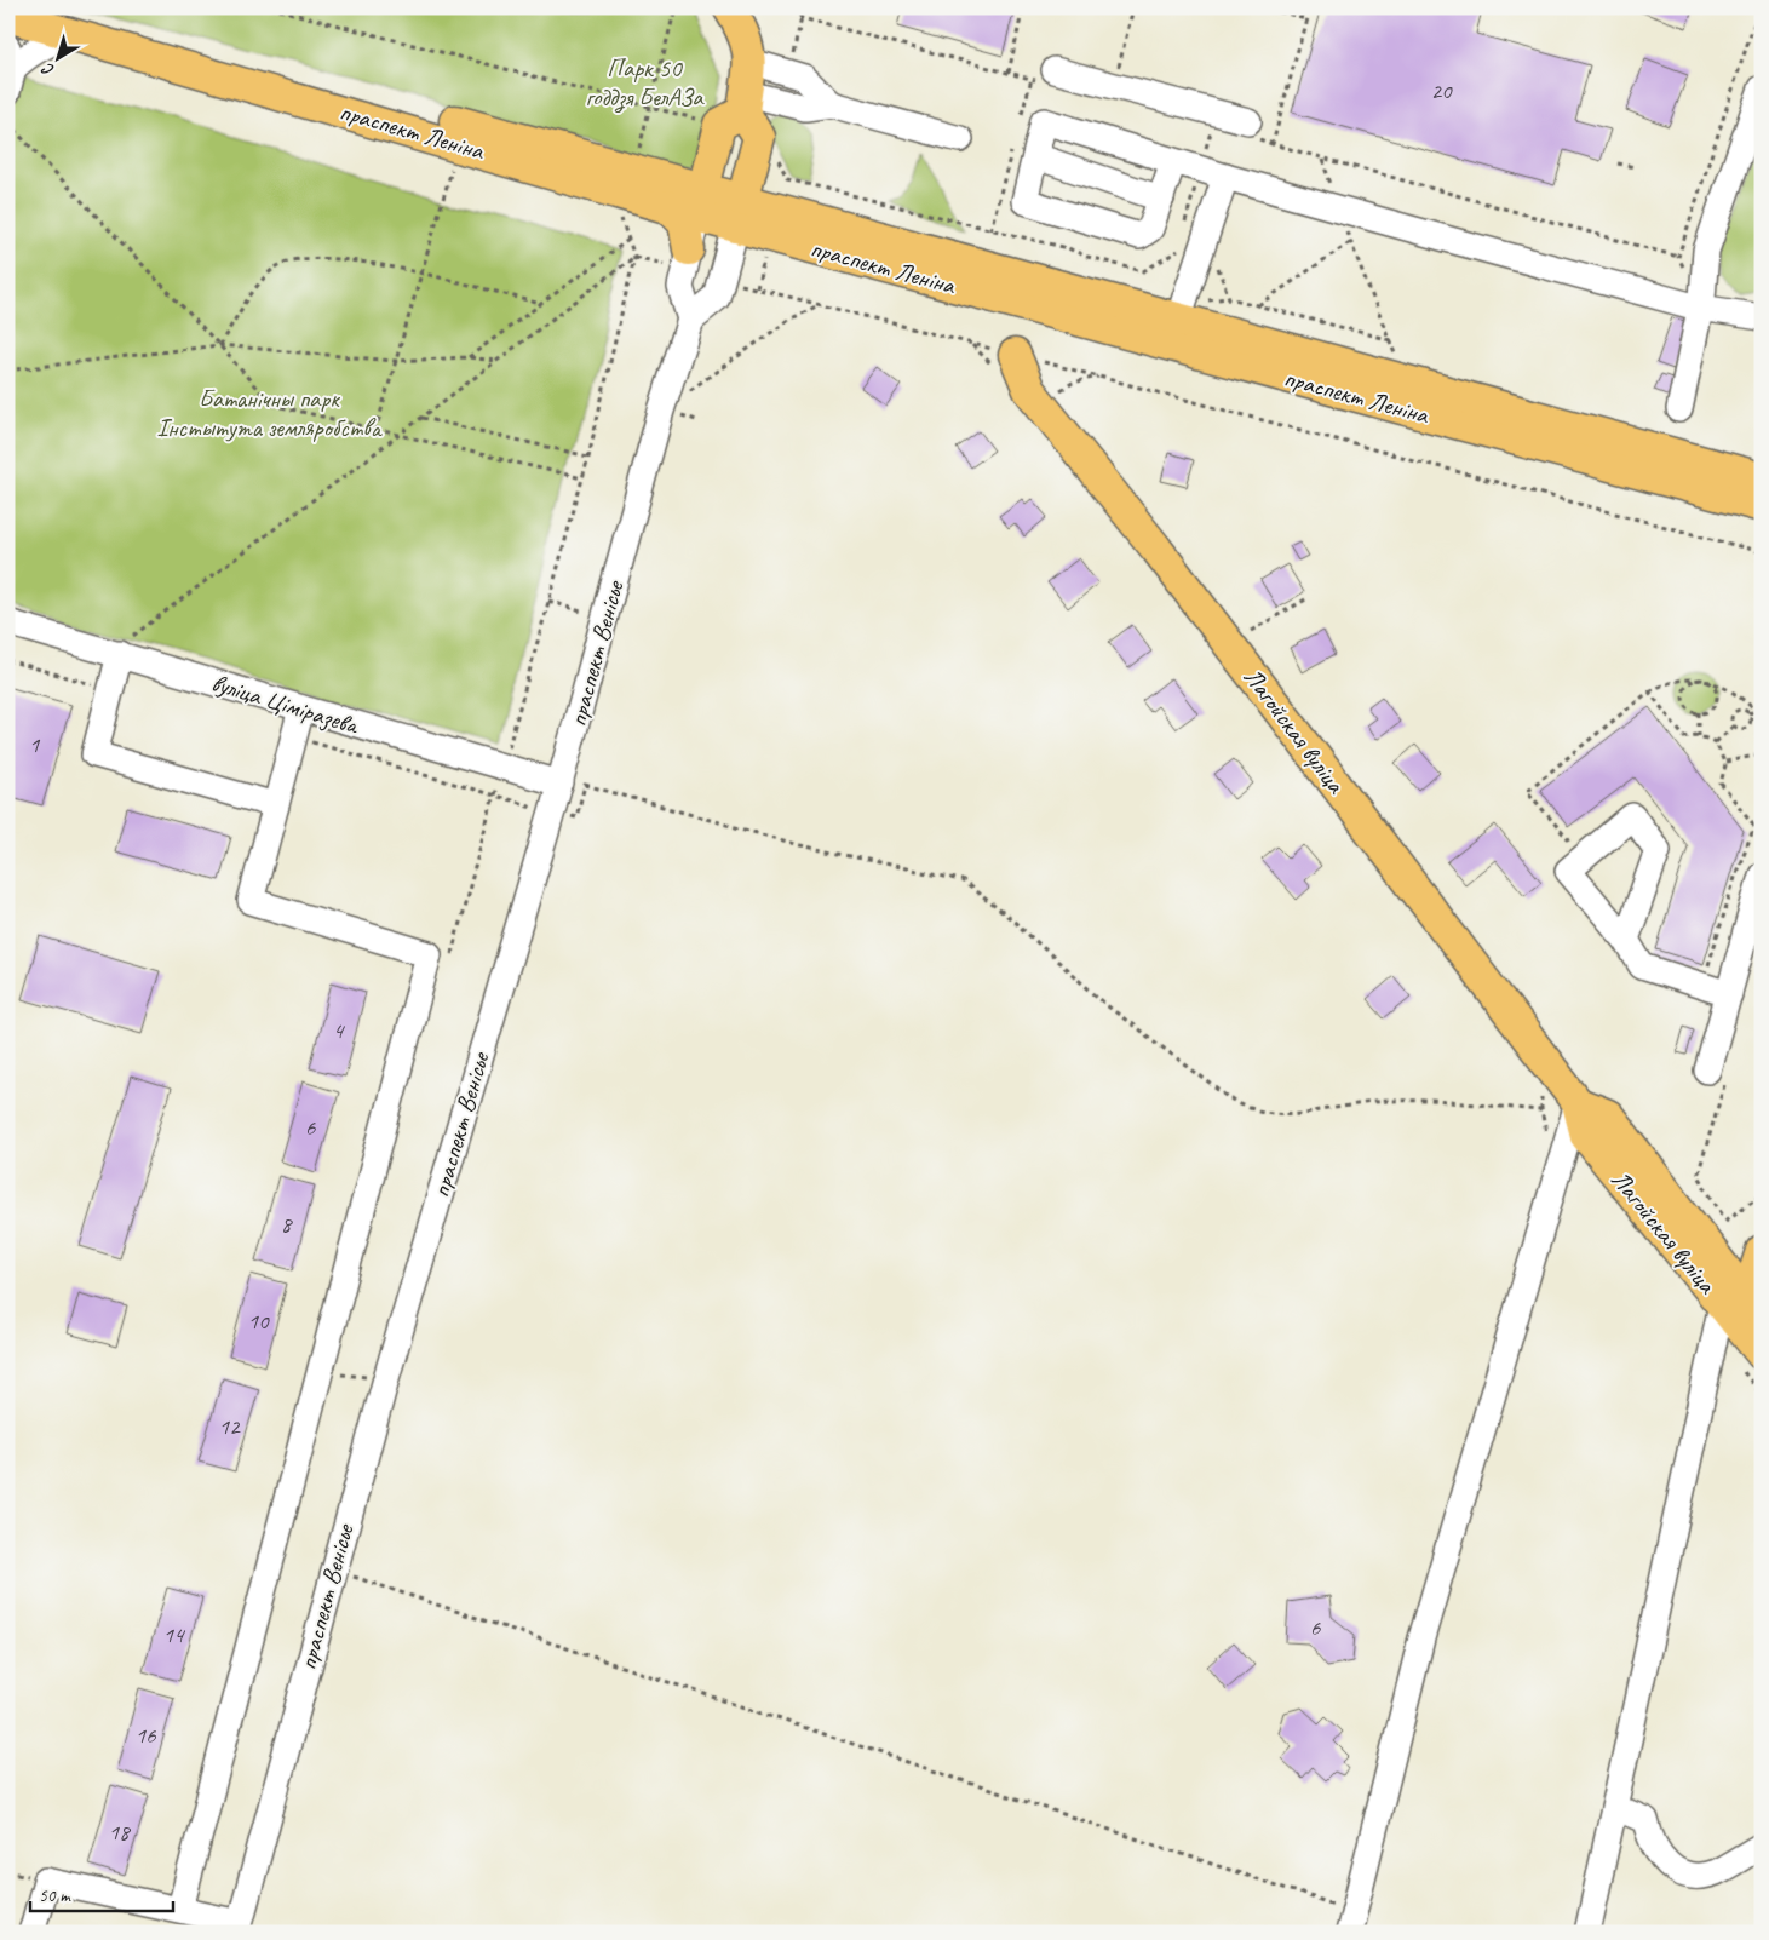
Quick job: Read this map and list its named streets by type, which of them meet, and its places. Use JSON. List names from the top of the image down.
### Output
{
  "streets": {
    "main road": ["праспект Леніна", "Лагойская вуліца"],
    "street": ["праспект Венісье", "вуліца Ціміразева"]
  },
  "crossings": [
    ["праспект Венісье", "вуліца Ціміразева"]
  ],
  "parks": ["Парк 50 годдзя БелАЗа", "Батанічны парк Інстытута земляробства"],
  "house_numbers": [
    "20",
    "1",
    "4",
    "6",
    "8",
    "10",
    "12",
    "6",
    "14",
    "16",
    "18"
  ],
  "scale_bar": "50 m",
  "north": "bottom left"
}
